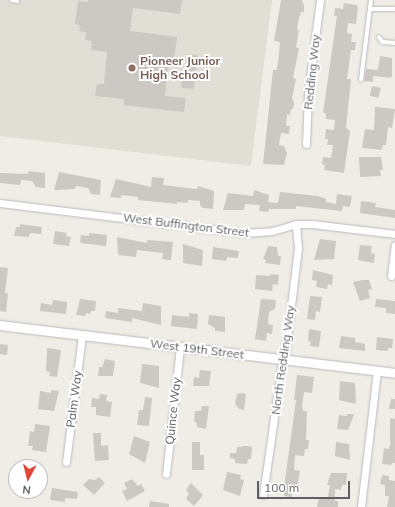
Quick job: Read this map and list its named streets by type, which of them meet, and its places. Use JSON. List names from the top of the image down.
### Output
{
  "streets": {
    "main road": ["West 19th Street"],
    "street": [
      "Redding Way",
      "West Buffington Street",
      "North Redding Way",
      "Palm Way",
      "Quince Way"
    ]
  },
  "crossings": [
    ["West Buffington Street", "North Redding Way"],
    ["West 19th Street", "North Redding Way"],
    ["West 19th Street", "Palm Way"],
    ["West 19th Street", "Quince Way"]
  ],
  "places": ["Pioneer Junior High School"],
  "scale_bar": "100 m",
  "north": "bottom"
}
